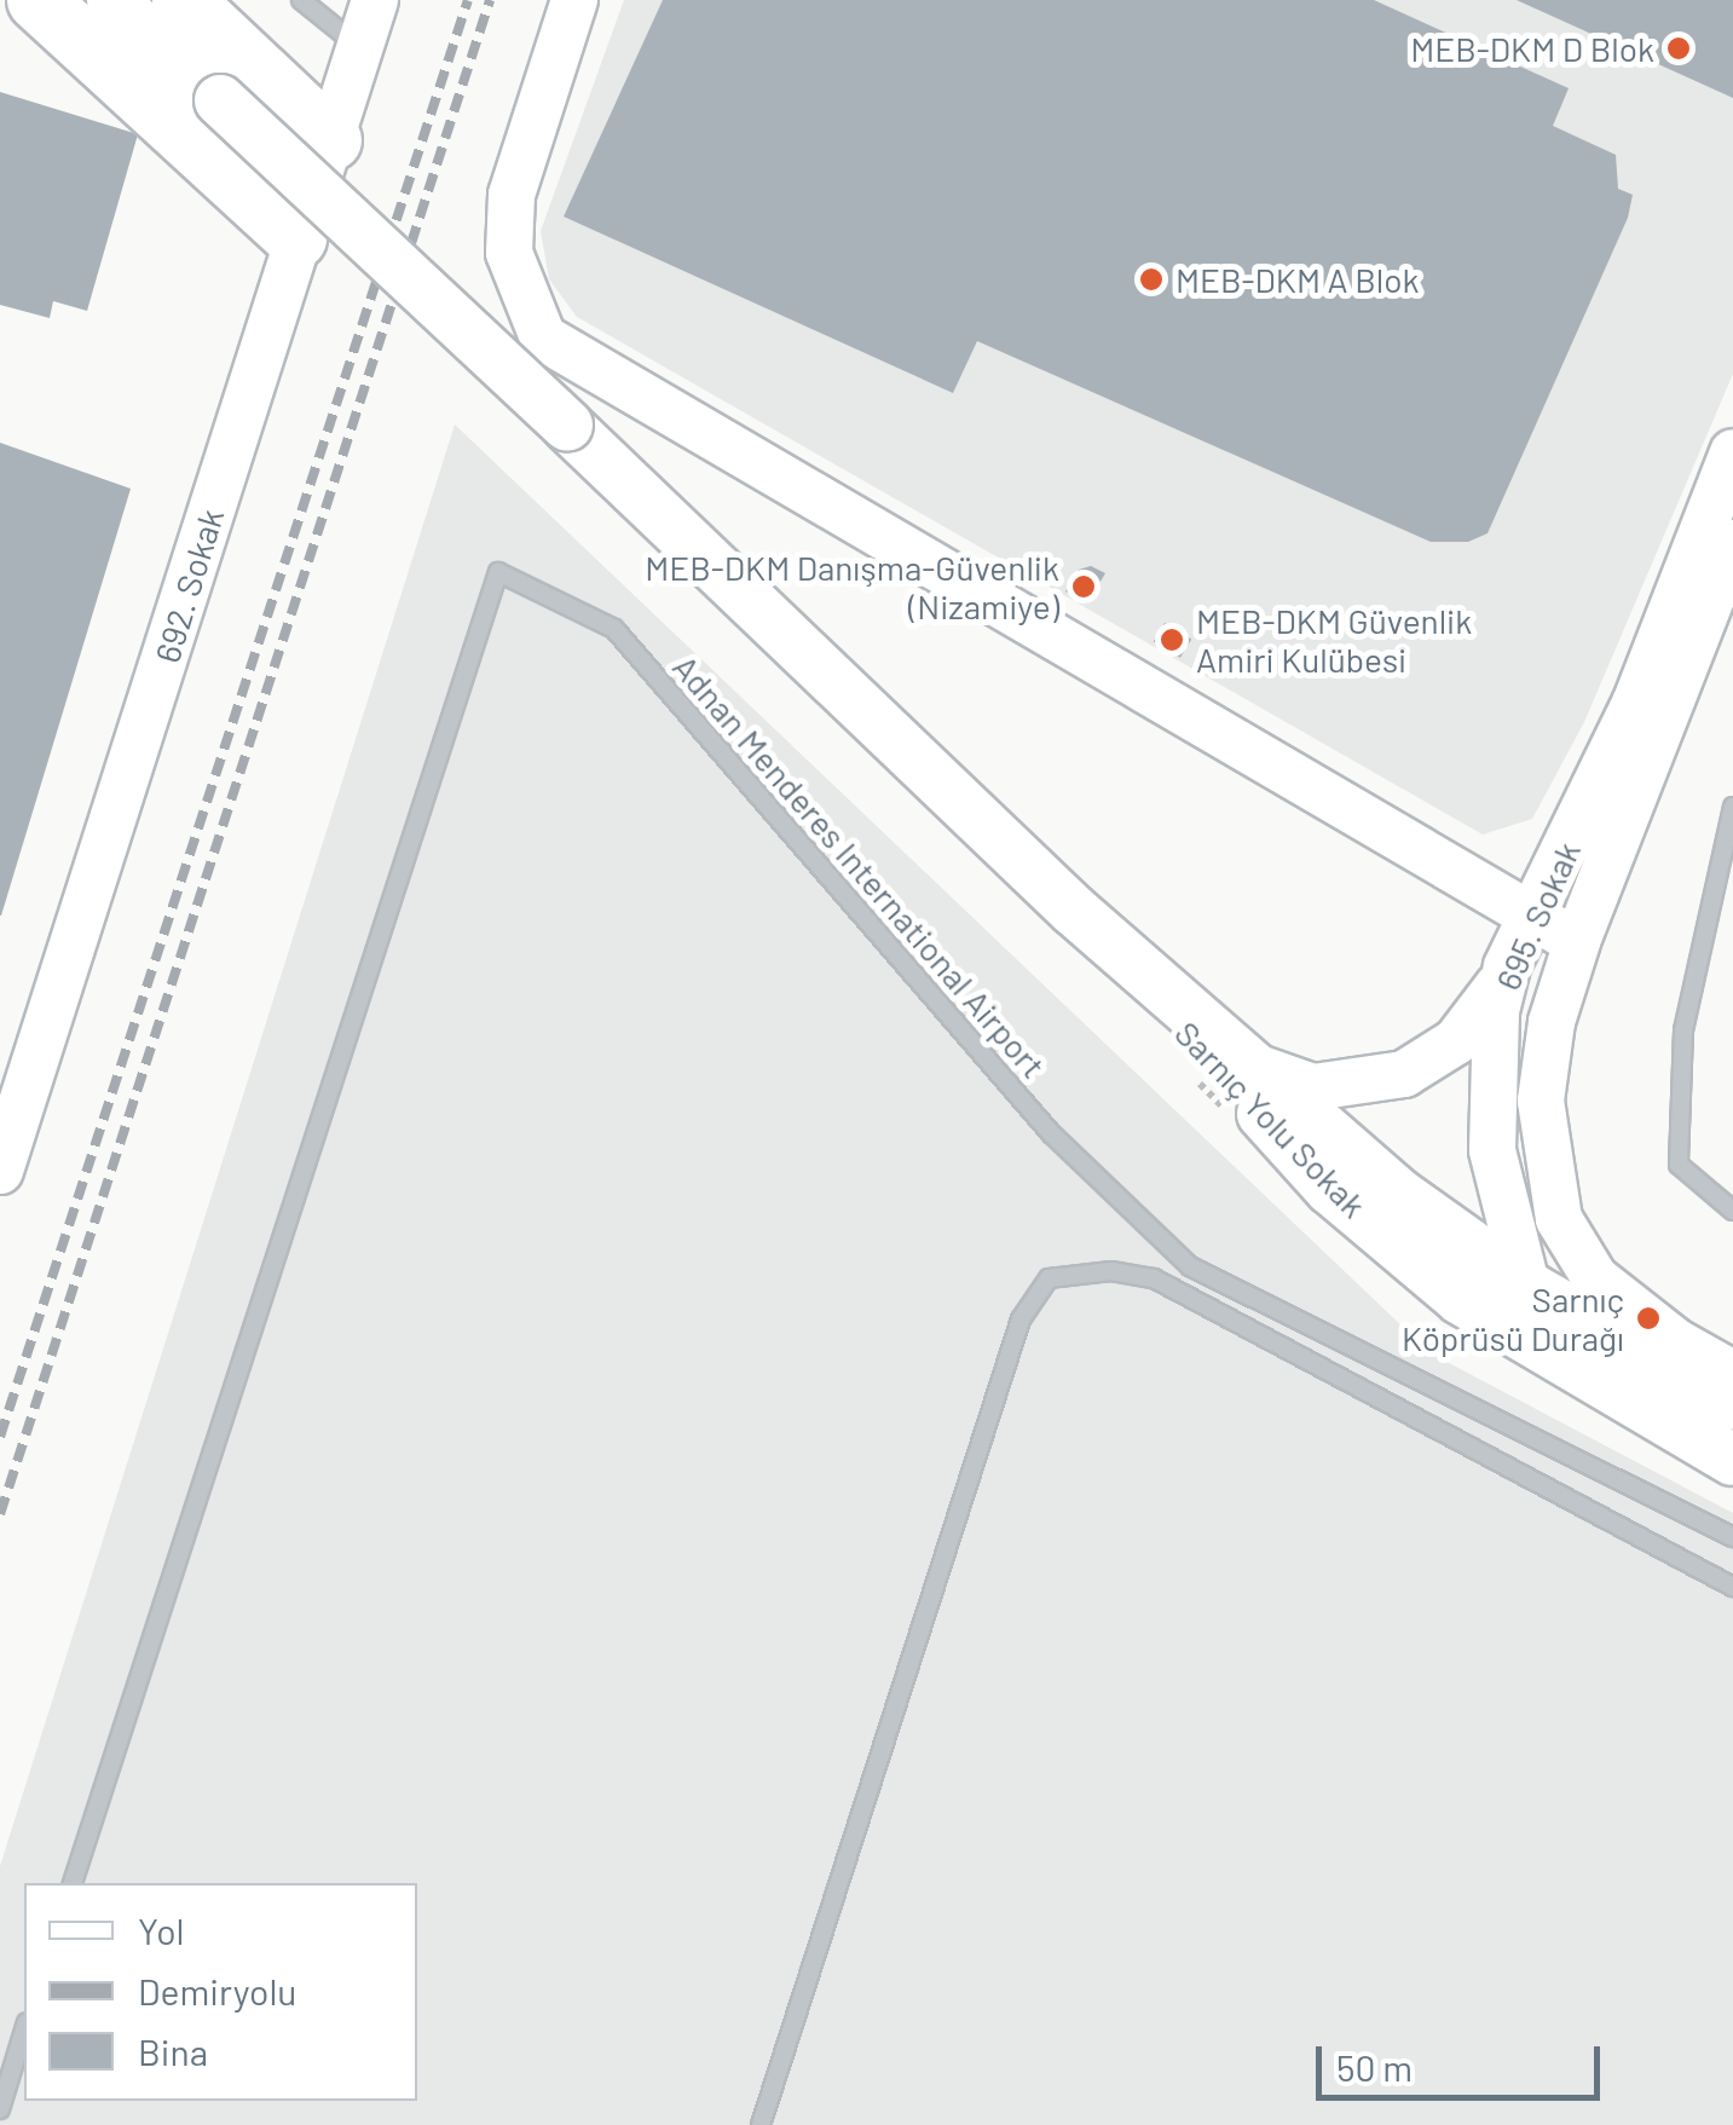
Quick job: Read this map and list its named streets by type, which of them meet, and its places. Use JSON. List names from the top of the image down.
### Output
{
  "streets": {
    "main road": ["Sarnıç Yolu Sokak"],
    "street": ["692. Sokak", "695. Sokak"],
    "lane": ["Adnan Menderes International Airport"]
  },
  "crossings": [
    ["695. Sokak", "Sarnıç Yolu Sokak"]
  ],
  "places": [
    "MEB-DKM D Blok",
    "MEB-DKM A Blok",
    "MEB-DKM Danışma-Güvenlik (Nizamiye)",
    "MEB-DKM Güvenlik Amiri Kulübesi",
    "Sarnıç Köprüsü Durağı"
  ],
  "legend": ["Yol", "Demiryolu", "Bina"],
  "scale_bar": "50 m"
}
